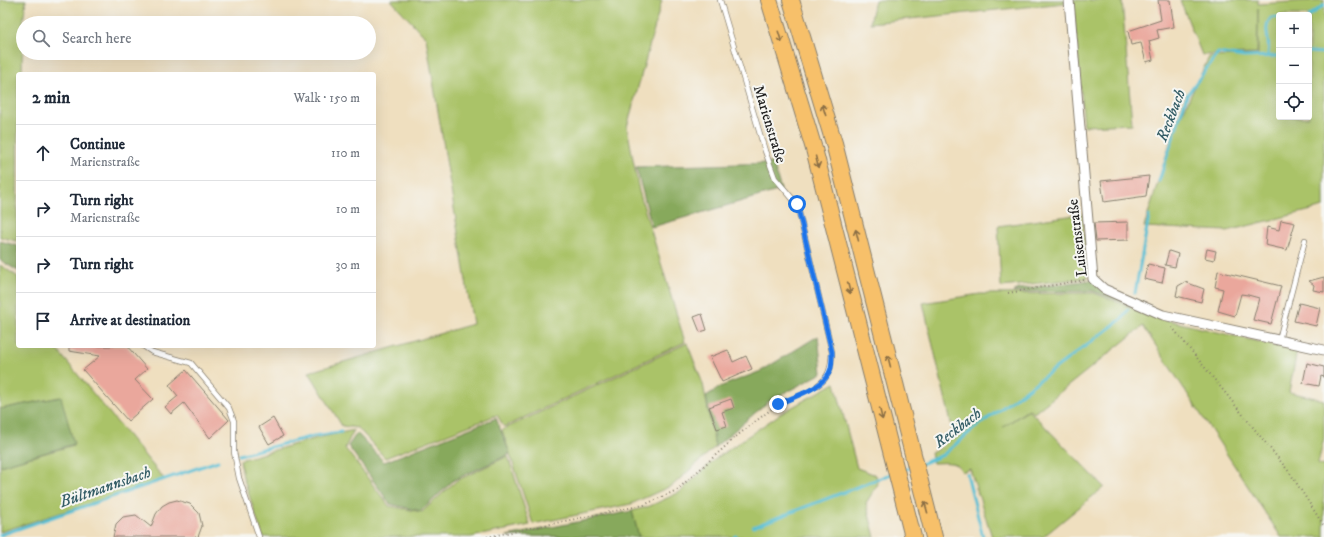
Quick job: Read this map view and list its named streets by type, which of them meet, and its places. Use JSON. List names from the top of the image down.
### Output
{
  "streets": {
    "street": ["Luisenstraße"],
    "lane": ["Marienstraße"]
  },
  "water": ["Reckbach", "Bültmannsbach"],
  "page": {
    "map_buttons": ["+", "−"],
    "search": "Search here",
    "heading": ["2 min", "Walk · 150 m"],
    "list": [
      ["Continue", "Marienstraße", "110 m"],
      ["Turn right", "Marienstraße", "10 m"],
      ["Turn right", "30 m"],
      "Arrive at destination"
    ]
  }
}
